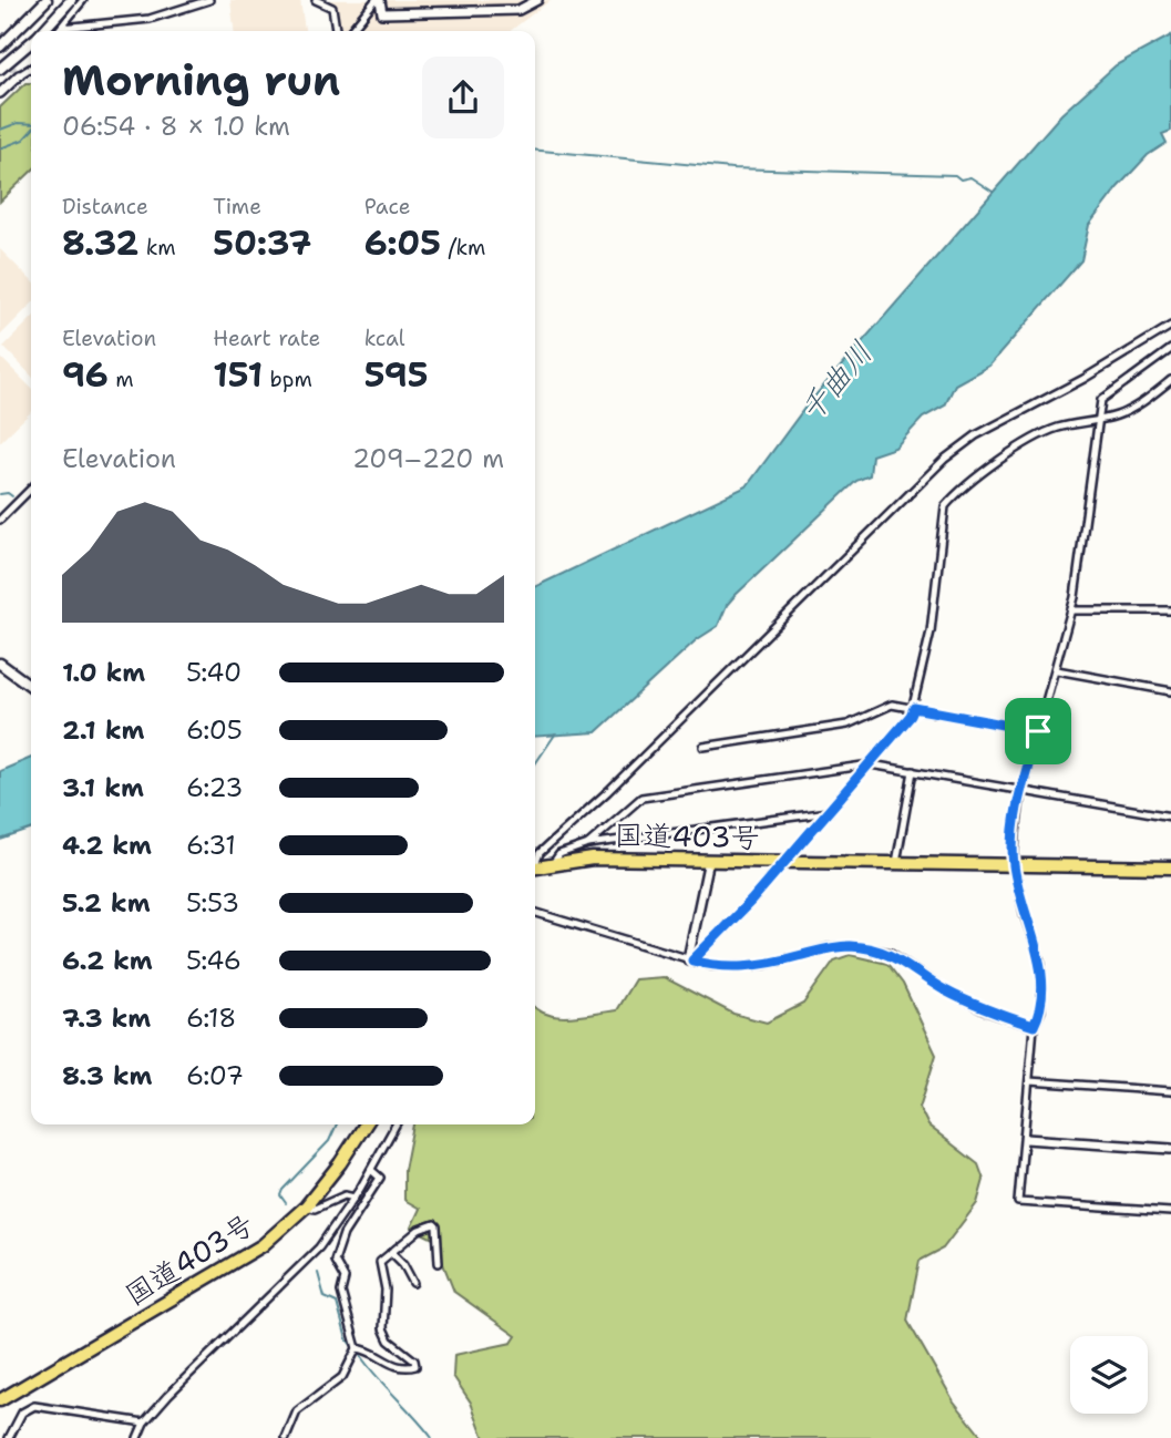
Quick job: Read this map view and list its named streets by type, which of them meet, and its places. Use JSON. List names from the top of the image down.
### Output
{
  "streets": {
    "highway": ["国道403号"]
  },
  "water": ["千曲川"],
  "page": {
    "heading": ["Morning run", "06:54 · 8 × 1.0 km"],
    "stats": [
      ["Distance", "8.32 km"],
      ["Time", "50:37"],
      ["Pace", "6:05 /km"],
      ["Elevation", "96 m"],
      ["Heart rate", "151 bpm"],
      ["kcal", "595"]
    ],
    "chart": ["Elevation", "209–220 m"],
    "list": [
      {
        "name": "1.0 km",
        "note": "5:40"
      },
      {
        "name": "2.1 km",
        "note": "6:05"
      },
      {
        "name": "3.1 km",
        "note": "6:23"
      },
      {
        "name": "4.2 km",
        "note": "6:31"
      },
      {
        "name": "5.2 km",
        "note": "5:53"
      },
      {
        "name": "6.2 km",
        "note": "5:46"
      },
      {
        "name": "7.3 km",
        "note": "6:18"
      },
      {
        "name": "8.3 km",
        "note": "6:07"
      }
    ]
  }
}
